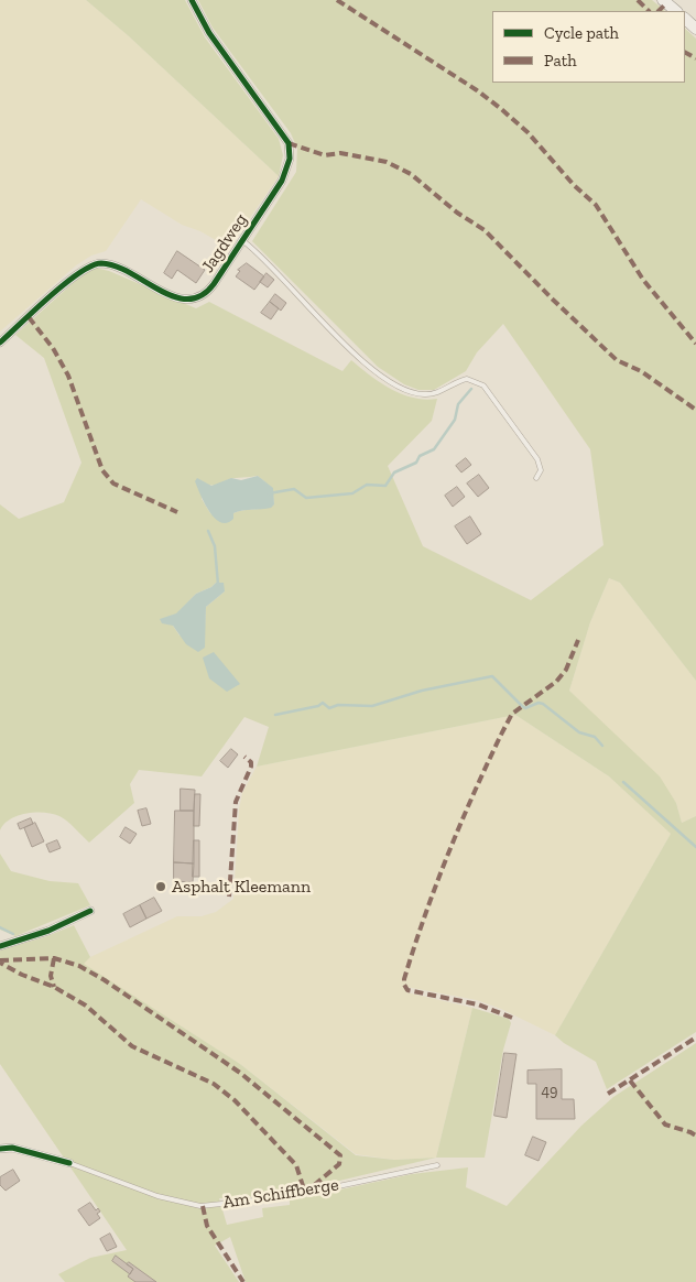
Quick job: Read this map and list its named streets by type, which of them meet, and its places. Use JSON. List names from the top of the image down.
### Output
{
  "streets": {
    "street": ["Jagdweg", "Am Schiffberge"]
  },
  "places": ["Asphalt Kleemann"],
  "house_numbers": ["49"],
  "legend": ["Cycle path", "Path"]
}
